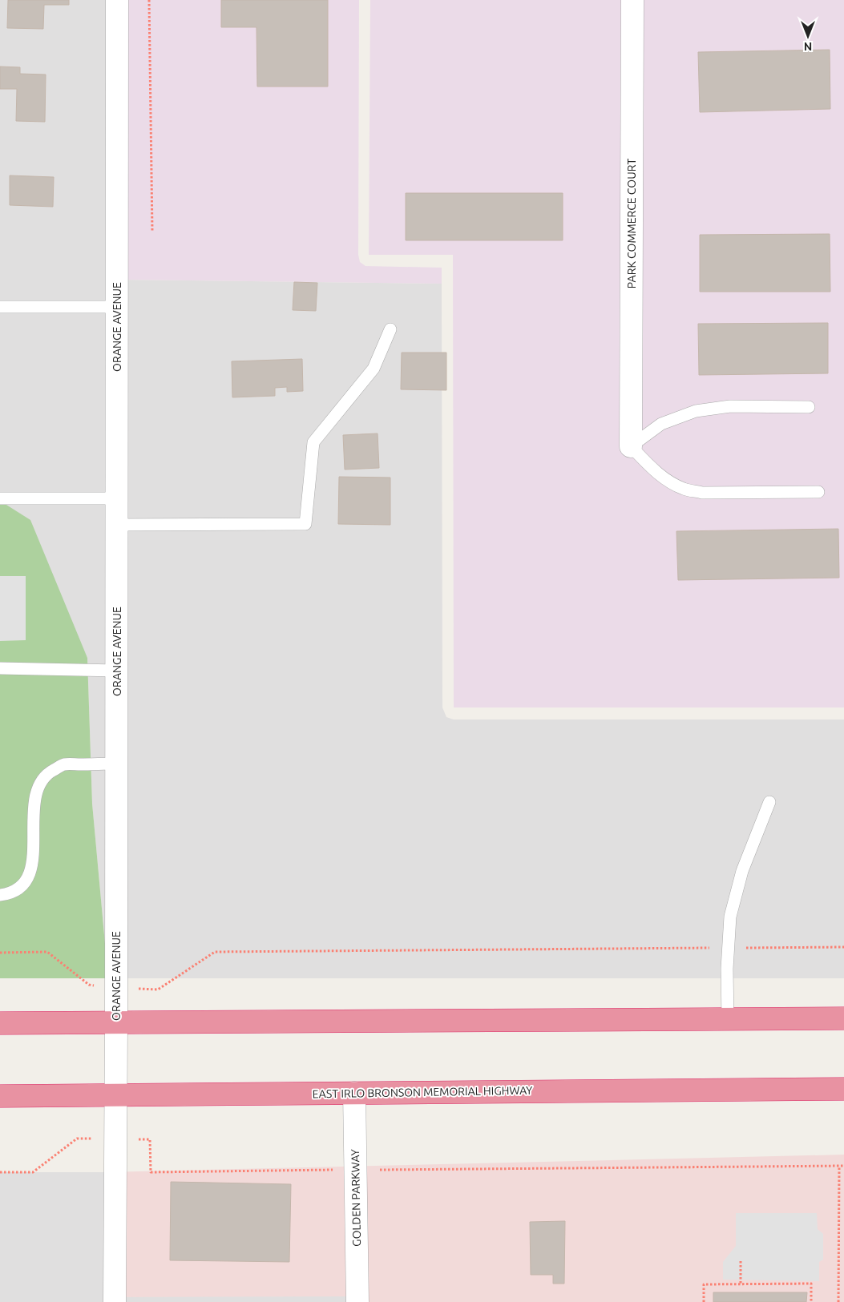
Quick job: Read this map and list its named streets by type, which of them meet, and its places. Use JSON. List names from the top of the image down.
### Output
{
  "streets": {
    "highway": ["EAST IRLO BRONSON MEMORIAL HIGHWAY"],
    "street": ["PARK COMMERCE COURT", "ORANGE AVENUE", "GOLDEN PARKWAY"]
  },
  "crossings": [
    ["ORANGE AVENUE", "EAST IRLO BRONSON MEMORIAL HIGHWAY"],
    ["EAST IRLO BRONSON MEMORIAL HIGHWAY", "GOLDEN PARKWAY"]
  ],
  "north": "bottom"
}
